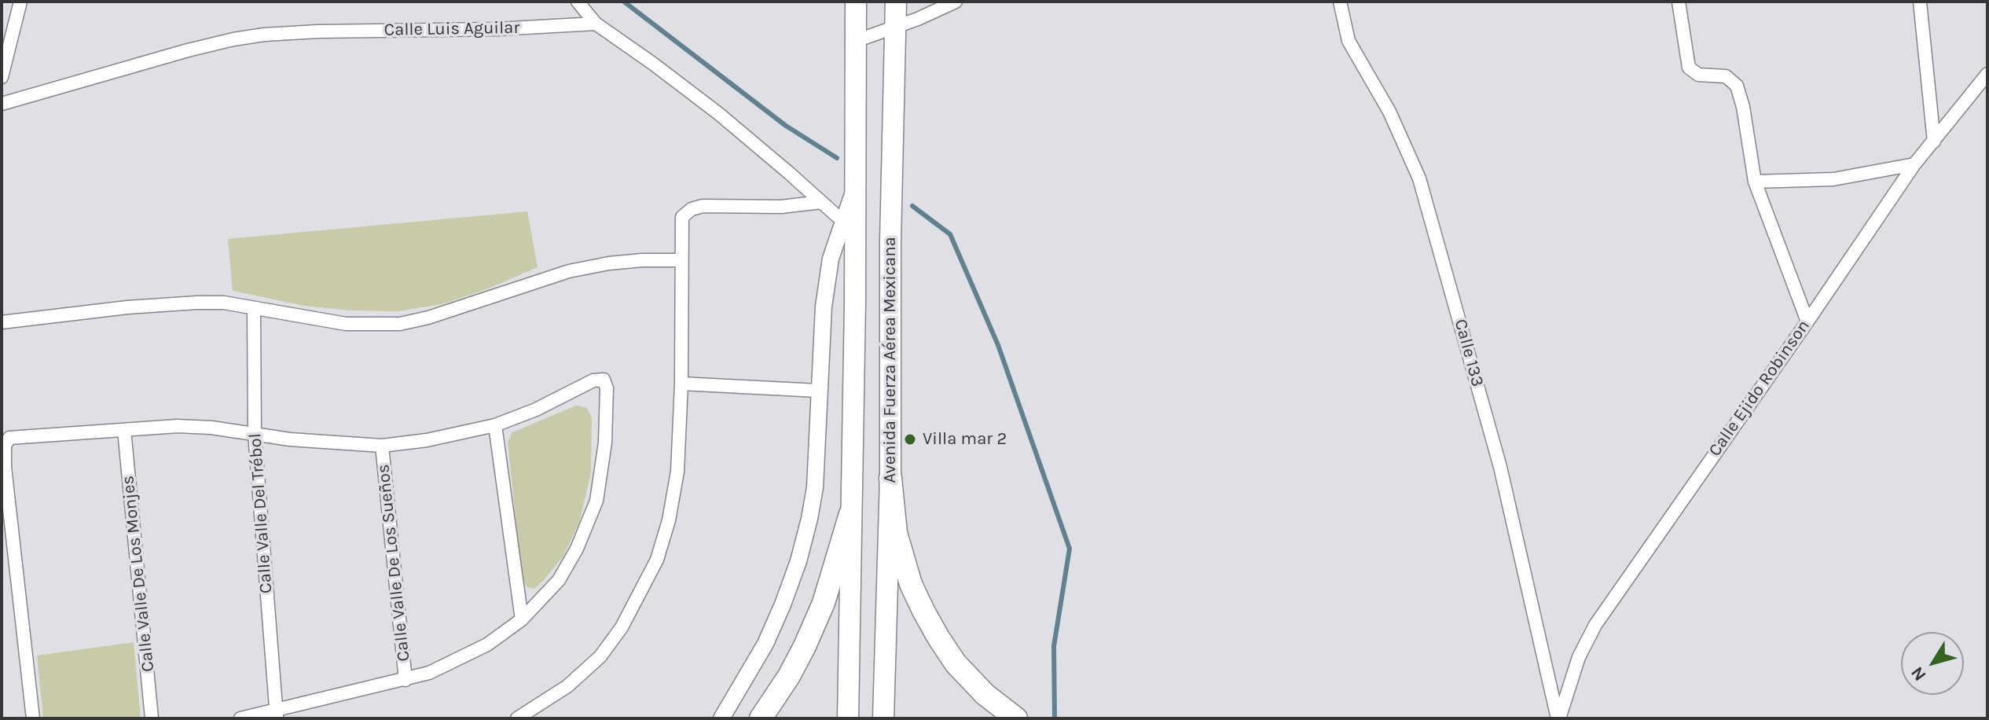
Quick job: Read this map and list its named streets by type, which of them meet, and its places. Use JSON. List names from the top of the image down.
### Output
{
  "streets": {
    "main road": ["Avenida Fuerza Aérea Mexicana"],
    "street": [
      "Calle Luis Aguilar",
      "Calle 133",
      "Calle Ejido Robinson",
      "Calle Valle Del Trébol",
      "Calle Valle De Los Sueños",
      "Calle Valle De Los Monjes"
    ]
  },
  "crossings": [
    ["Calle 133", "Calle Ejido Robinson"]
  ],
  "places": ["Villa mar 2"],
  "north": "bottom left"
}
